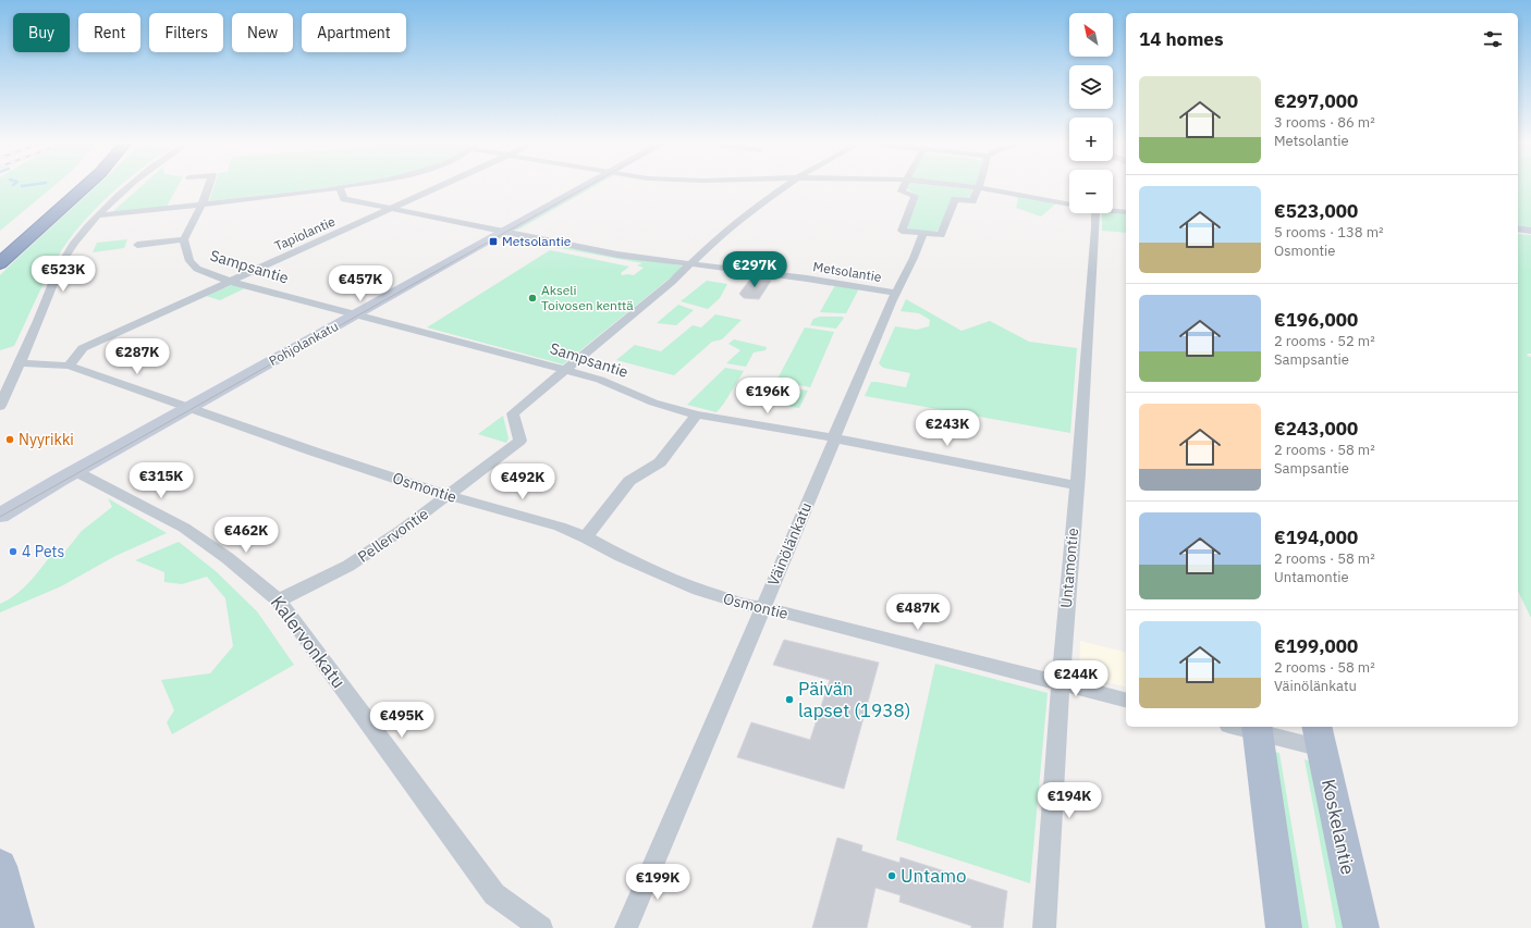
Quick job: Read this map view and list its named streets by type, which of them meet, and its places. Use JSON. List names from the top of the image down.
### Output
{
  "streets": {
    "main road": ["Koskelantie"],
    "street": [
      "Tapiolantie",
      "Sampsantie",
      "Metsolantie",
      "Pohjolankatu",
      "Osmontie",
      "Pellervontie",
      "Väinölänkatu",
      "Untamontie",
      "Kalervonkatu"
    ]
  },
  "crossings": [
    ["Tapiolantie", "Sampsantie"],
    ["Tapiolantie", "Metsolantie"],
    ["Tapiolantie", "Osmontie"],
    ["Sampsantie", "Pohjolankatu"],
    ["Sampsantie", "Pellervontie"],
    ["Sampsantie", "Väinölänkatu"],
    ["Sampsantie", "Untamontie"],
    ["Metsolantie", "Pohjolankatu"],
    ["Metsolantie", "Pellervontie"],
    ["Metsolantie", "Väinölänkatu"],
    ["Pohjolankatu", "Osmontie"],
    ["Pohjolankatu", "Kalervonkatu"],
    ["Osmontie", "Pellervontie"],
    ["Osmontie", "Väinölänkatu"],
    ["Osmontie", "Untamontie"],
    ["Pellervontie", "Kalervonkatu"]
  ],
  "places": {
    "transit": ["Metsolantie"],
    "other": [
      "Akseli Toivosen kenttä",
      "Nyyrikki",
      "4 Pets",
      "Päivän lapset (1938)",
      "Untamo"
    ]
  },
  "north": "top left",
  "page": {
    "map_buttons": ["+", "−"],
    "chip": [
      "Buy",
      "Rent",
      "Filters",
      "New",
      "Apartment"
    ],
    "heading": "14 homes",
    "list": [
      {
        "name": "€297,000",
        "note": "3 rooms · 86 m² · Metsolantie"
      },
      {
        "name": "€523,000",
        "note": "5 rooms · 138 m² · Osmontie"
      },
      {
        "name": "€196,000",
        "note": "2 rooms · 52 m² · Sampsantie"
      },
      {
        "name": "€243,000",
        "note": "2 rooms · 58 m² · Sampsantie"
      },
      {
        "name": "€194,000",
        "note": "2 rooms · 58 m² · Untamontie"
      },
      {
        "name": "€199,000",
        "note": "2 rooms · 58 m² · Väinölänkatu"
      }
    ],
    "price": [
      "€297K",
      "€523K",
      "€457K",
      "€287K",
      "€196K",
      "€243K",
      "€315K",
      "€492K",
      "€462K",
      "€487K",
      "€244K",
      "€495K",
      "€194K",
      "€199K"
    ]
  }
}
